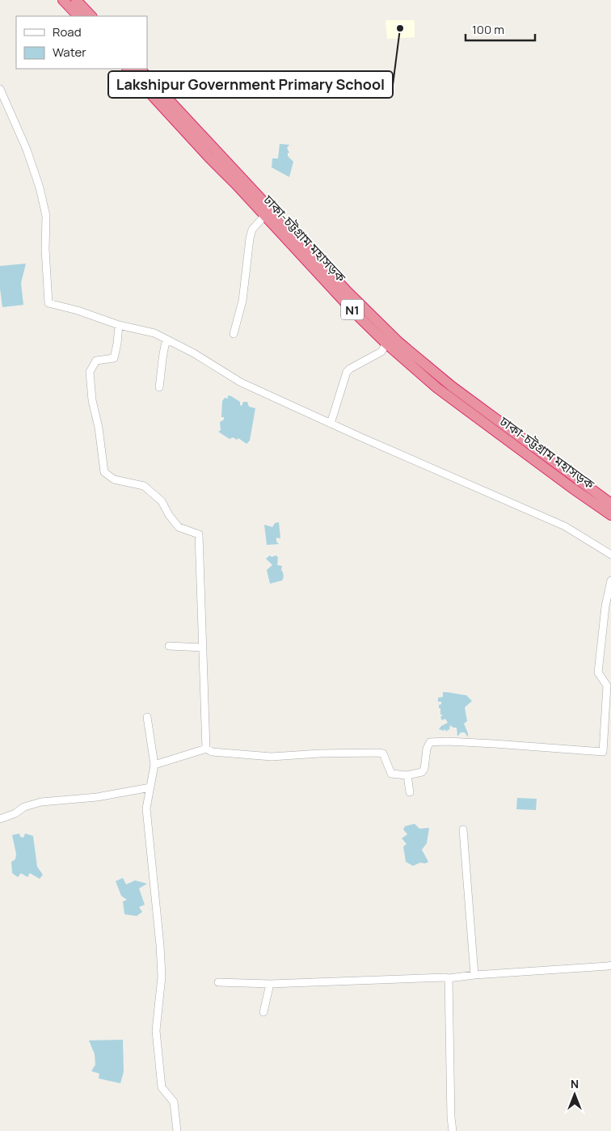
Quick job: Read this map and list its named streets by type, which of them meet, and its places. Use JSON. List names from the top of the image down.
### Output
{
  "streets": {
    "highway": ["ঢাকা-চট্টগ্রাম মহাসড়ক", "N1"]
  },
  "places": ["Lakshipur Government Primary School"],
  "legend": ["Road", "Water"],
  "scale_bar": "100 m",
  "north": "top"
}
